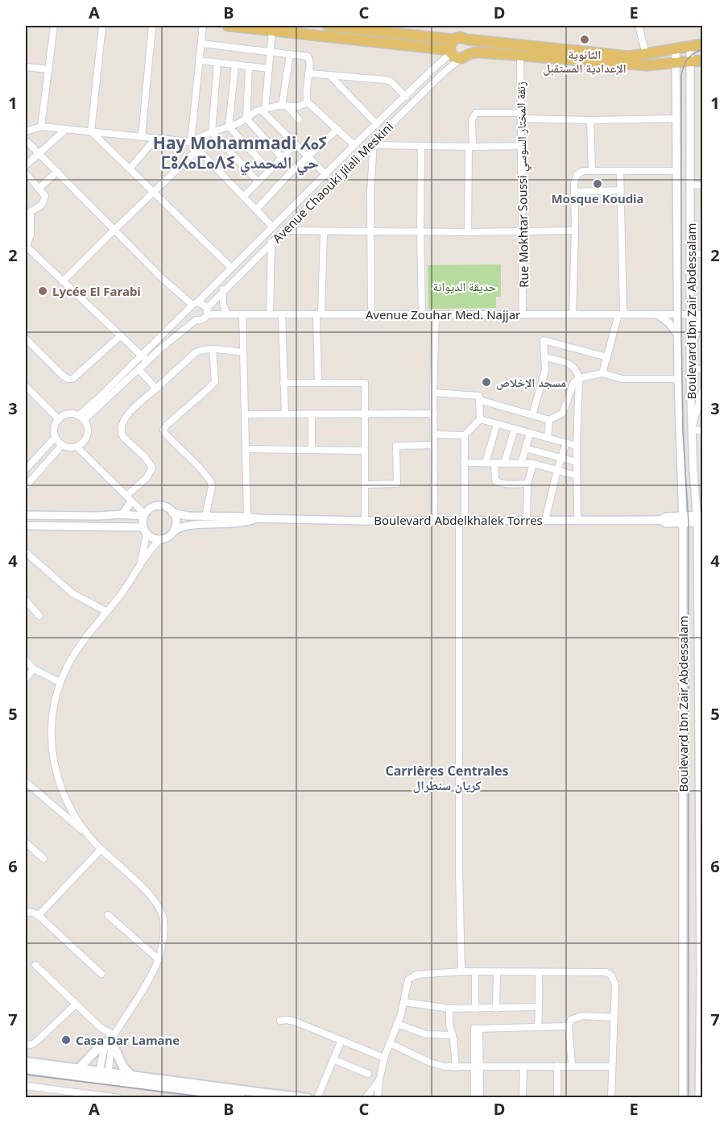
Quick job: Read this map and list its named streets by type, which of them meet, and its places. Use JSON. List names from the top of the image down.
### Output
{
  "streets": {
    "street": [
      "Avenue Chaouki Jilali Meskini",
      "Rue Mokhtar Soussi زنقة المختار السوسي",
      "Boulevard Ibn Zair Abdessalam",
      "Avenue Zouhar Med. Najjar",
      "Boulevard Abdelkhalek Torres"
    ]
  },
  "crossings": [
    ["Avenue Chaouki Jilali Meskini", "Avenue Zouhar Med. Najjar"],
    ["Rue Mokhtar Soussi زنقة المختار السوسي", "Avenue Zouhar Med. Najjar"],
    ["Boulevard Ibn Zair Abdessalam", "Avenue Zouhar Med. Najjar"],
    ["Boulevard Ibn Zair Abdessalam", "Boulevard Abdelkhalek Torres"]
  ],
  "districts": ["Hay Mohammadi ⵃⴰⵢ ⵎⵓⵃⴰⵎⴰⴷⵉ حي المحمدي", "Carrières Centrales كريان سنطرال"],
  "parks": ["حديقة الديوانة"],
  "places": [
    "الثانوية الإعدادية المستقبل",
    "Mosque Koudia",
    "Lycée El Farabi",
    "مسجد الإخلاص",
    "Casa Dar Lamane"
  ],
  "grid": {
    "columns": [
      "A",
      "B",
      "C",
      "D",
      "E"
    ],
    "rows": [
      "1",
      "2",
      "3",
      "4",
      "5",
      "6",
      "7"
    ]
  }
}
